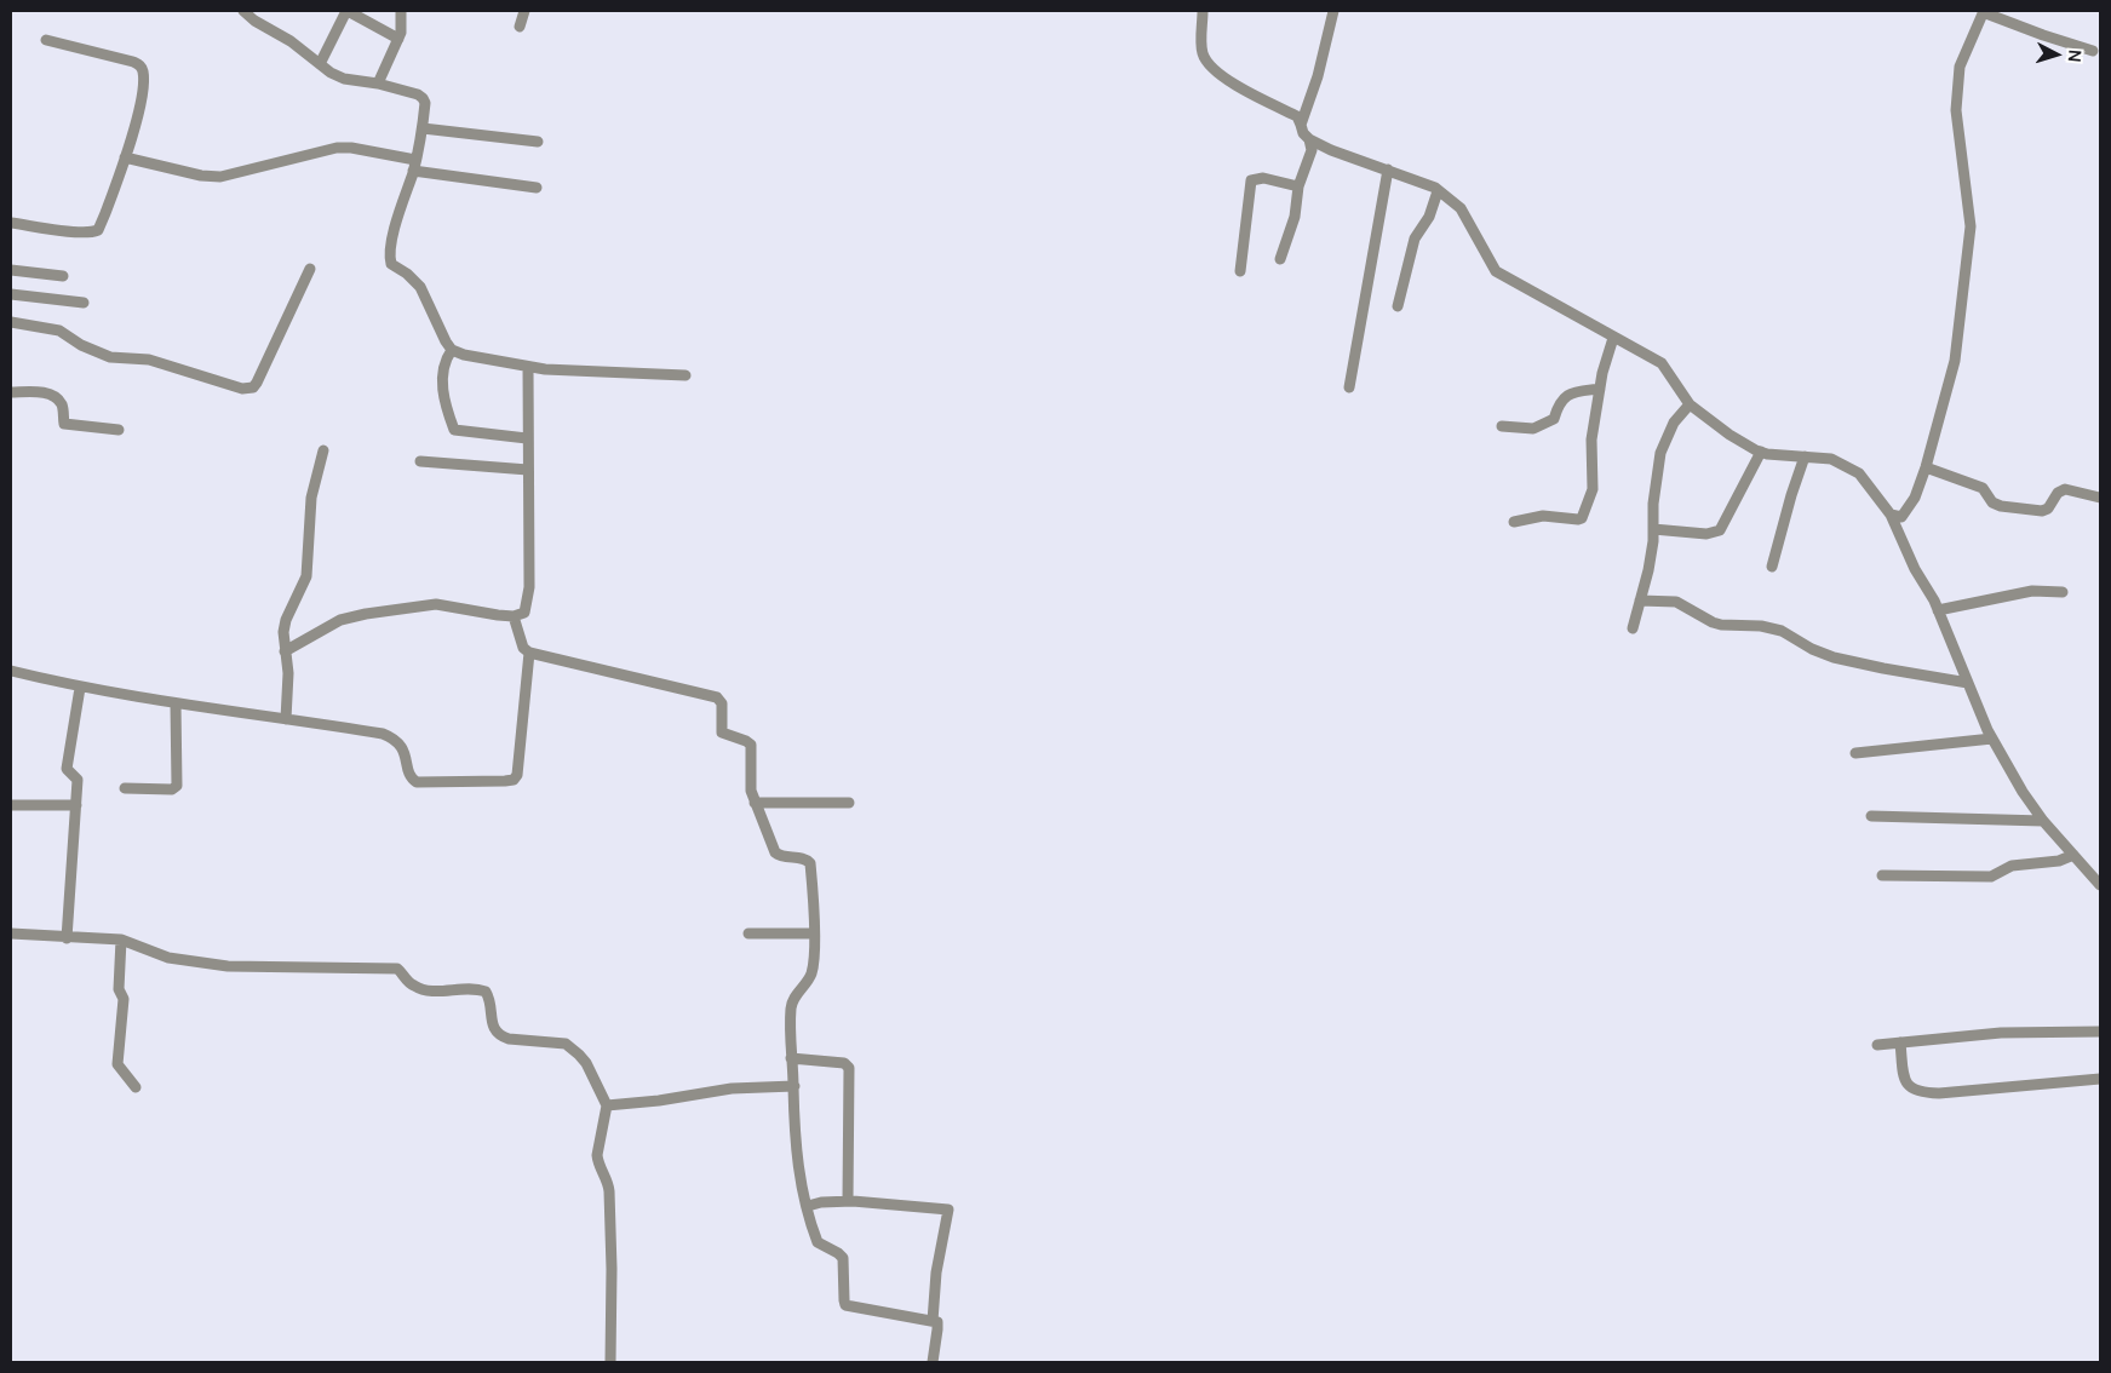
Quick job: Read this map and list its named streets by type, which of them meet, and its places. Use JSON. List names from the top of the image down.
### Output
{
  "north": "right"
}
